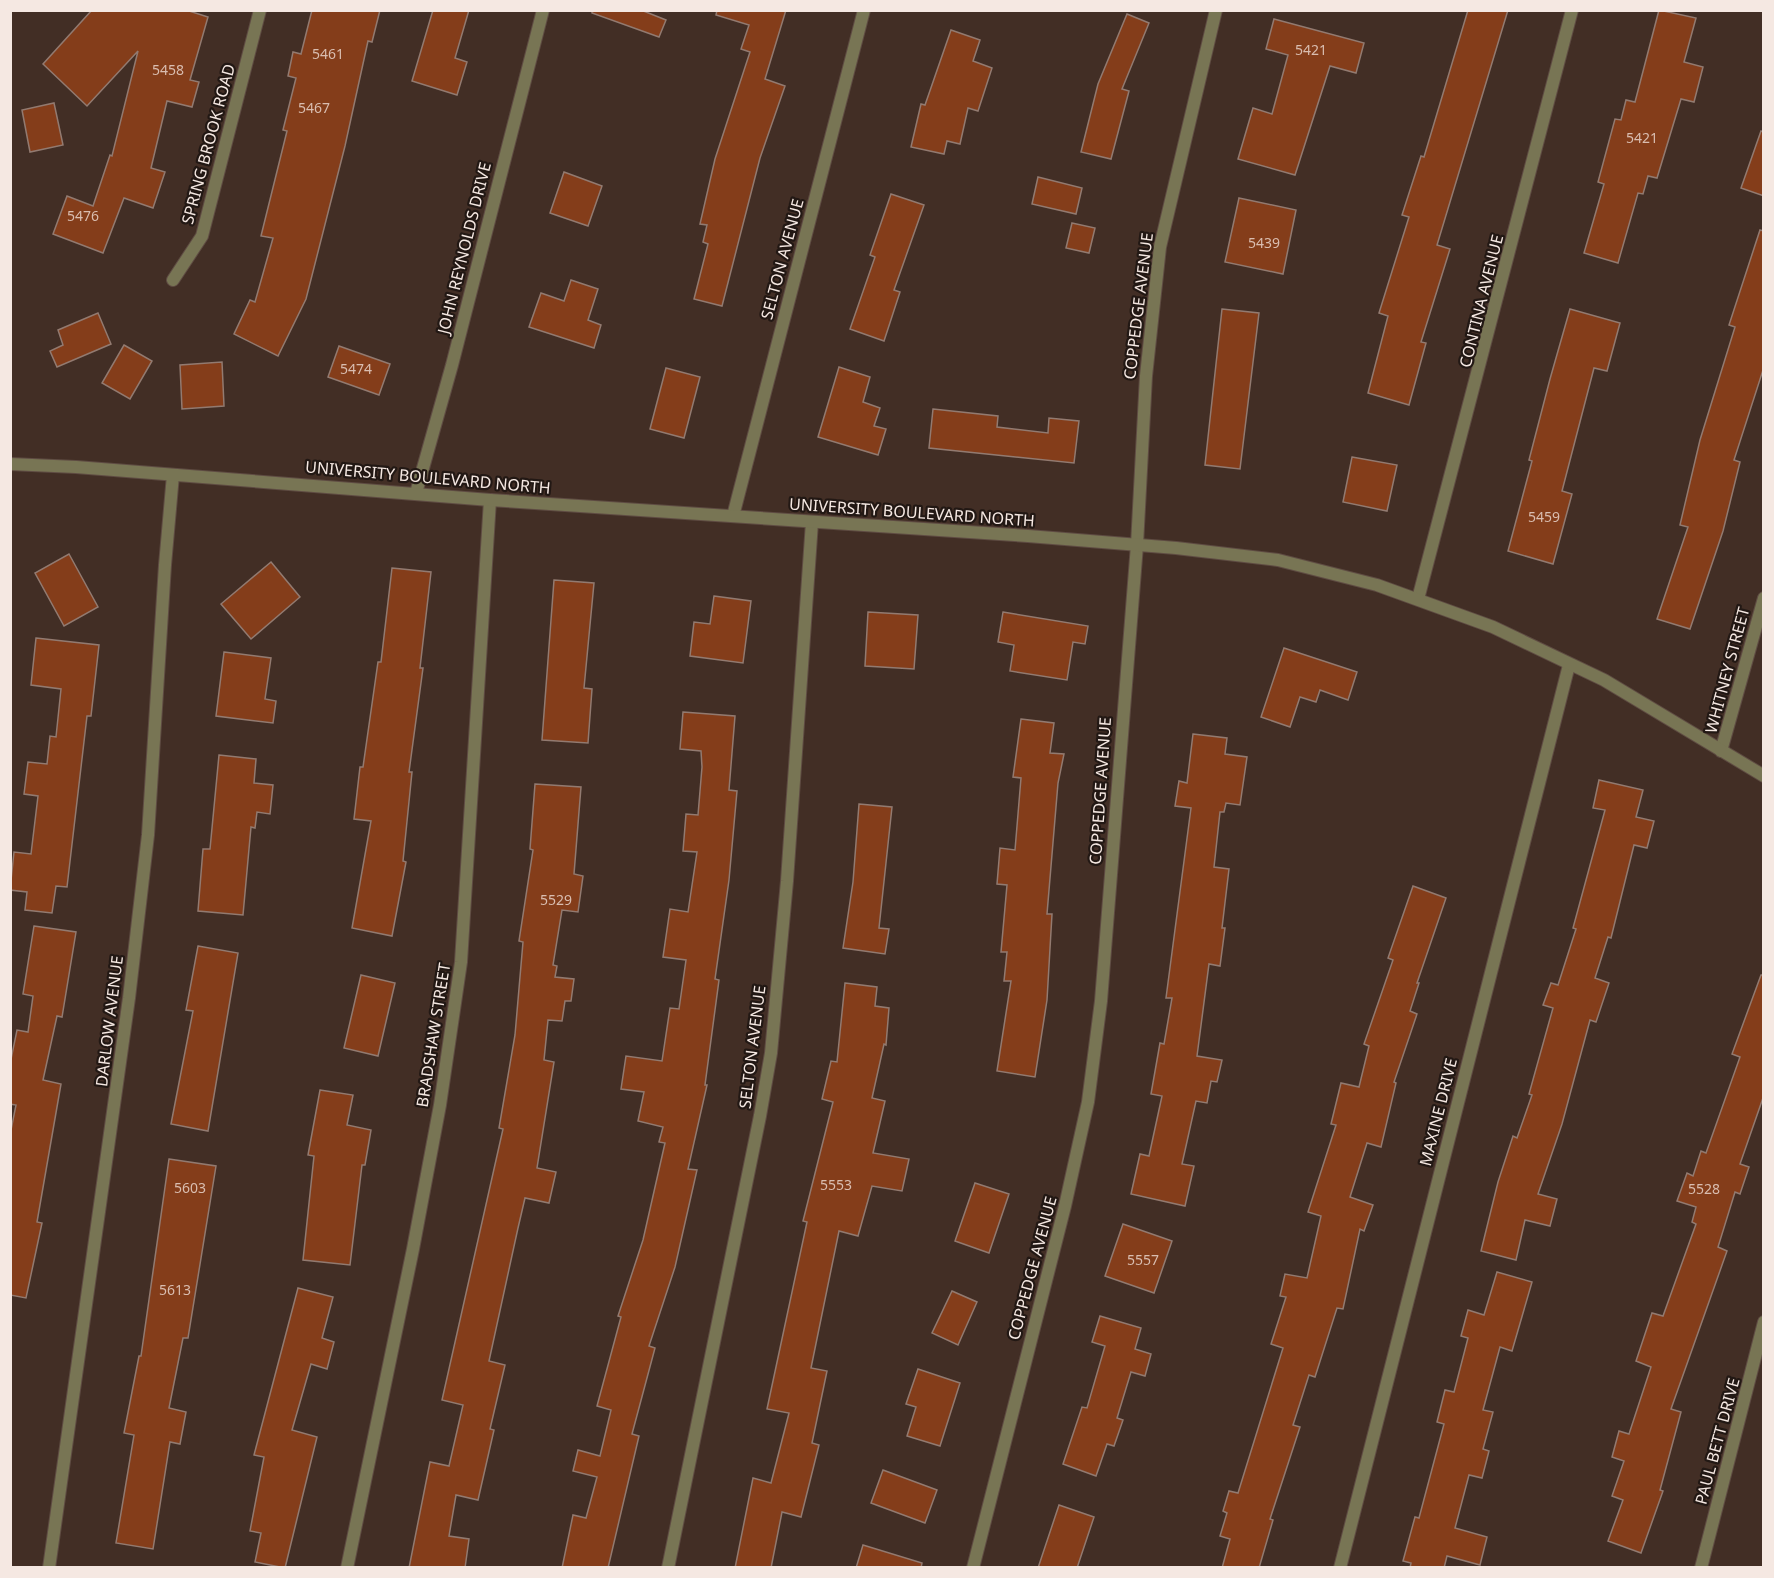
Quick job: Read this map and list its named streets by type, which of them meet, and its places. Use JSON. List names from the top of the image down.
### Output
{
  "streets": {
    "street": [
      "SPRING BROOK ROAD",
      "JOHN REYNOLDS DRIVE",
      "SELTON AVENUE",
      "CONTINA AVENUE",
      "COPPEDGE AVENUE",
      "UNIVERSITY BOULEVARD NORTH",
      "WHITNEY STREET",
      "DARLOW AVENUE",
      "BRADSHAW STREET",
      "MAXINE DRIVE",
      "PAUL BETT DRIVE"
    ]
  },
  "crossings": [
    ["JOHN REYNOLDS DRIVE", "UNIVERSITY BOULEVARD NORTH"],
    ["SELTON AVENUE", "UNIVERSITY BOULEVARD NORTH"],
    ["CONTINA AVENUE", "UNIVERSITY BOULEVARD NORTH"],
    ["COPPEDGE AVENUE", "UNIVERSITY BOULEVARD NORTH"],
    ["UNIVERSITY BOULEVARD NORTH", "WHITNEY STREET"],
    ["UNIVERSITY BOULEVARD NORTH", "DARLOW AVENUE"],
    ["UNIVERSITY BOULEVARD NORTH", "BRADSHAW STREET"],
    ["UNIVERSITY BOULEVARD NORTH", "MAXINE DRIVE"]
  ],
  "house_numbers": [
    "5421",
    "5461",
    "5458",
    "5467",
    "5421",
    "5476",
    "5439",
    "5474",
    "5459",
    "5529",
    "5553",
    "5603",
    "5528",
    "5557",
    "5613"
  ]
}
